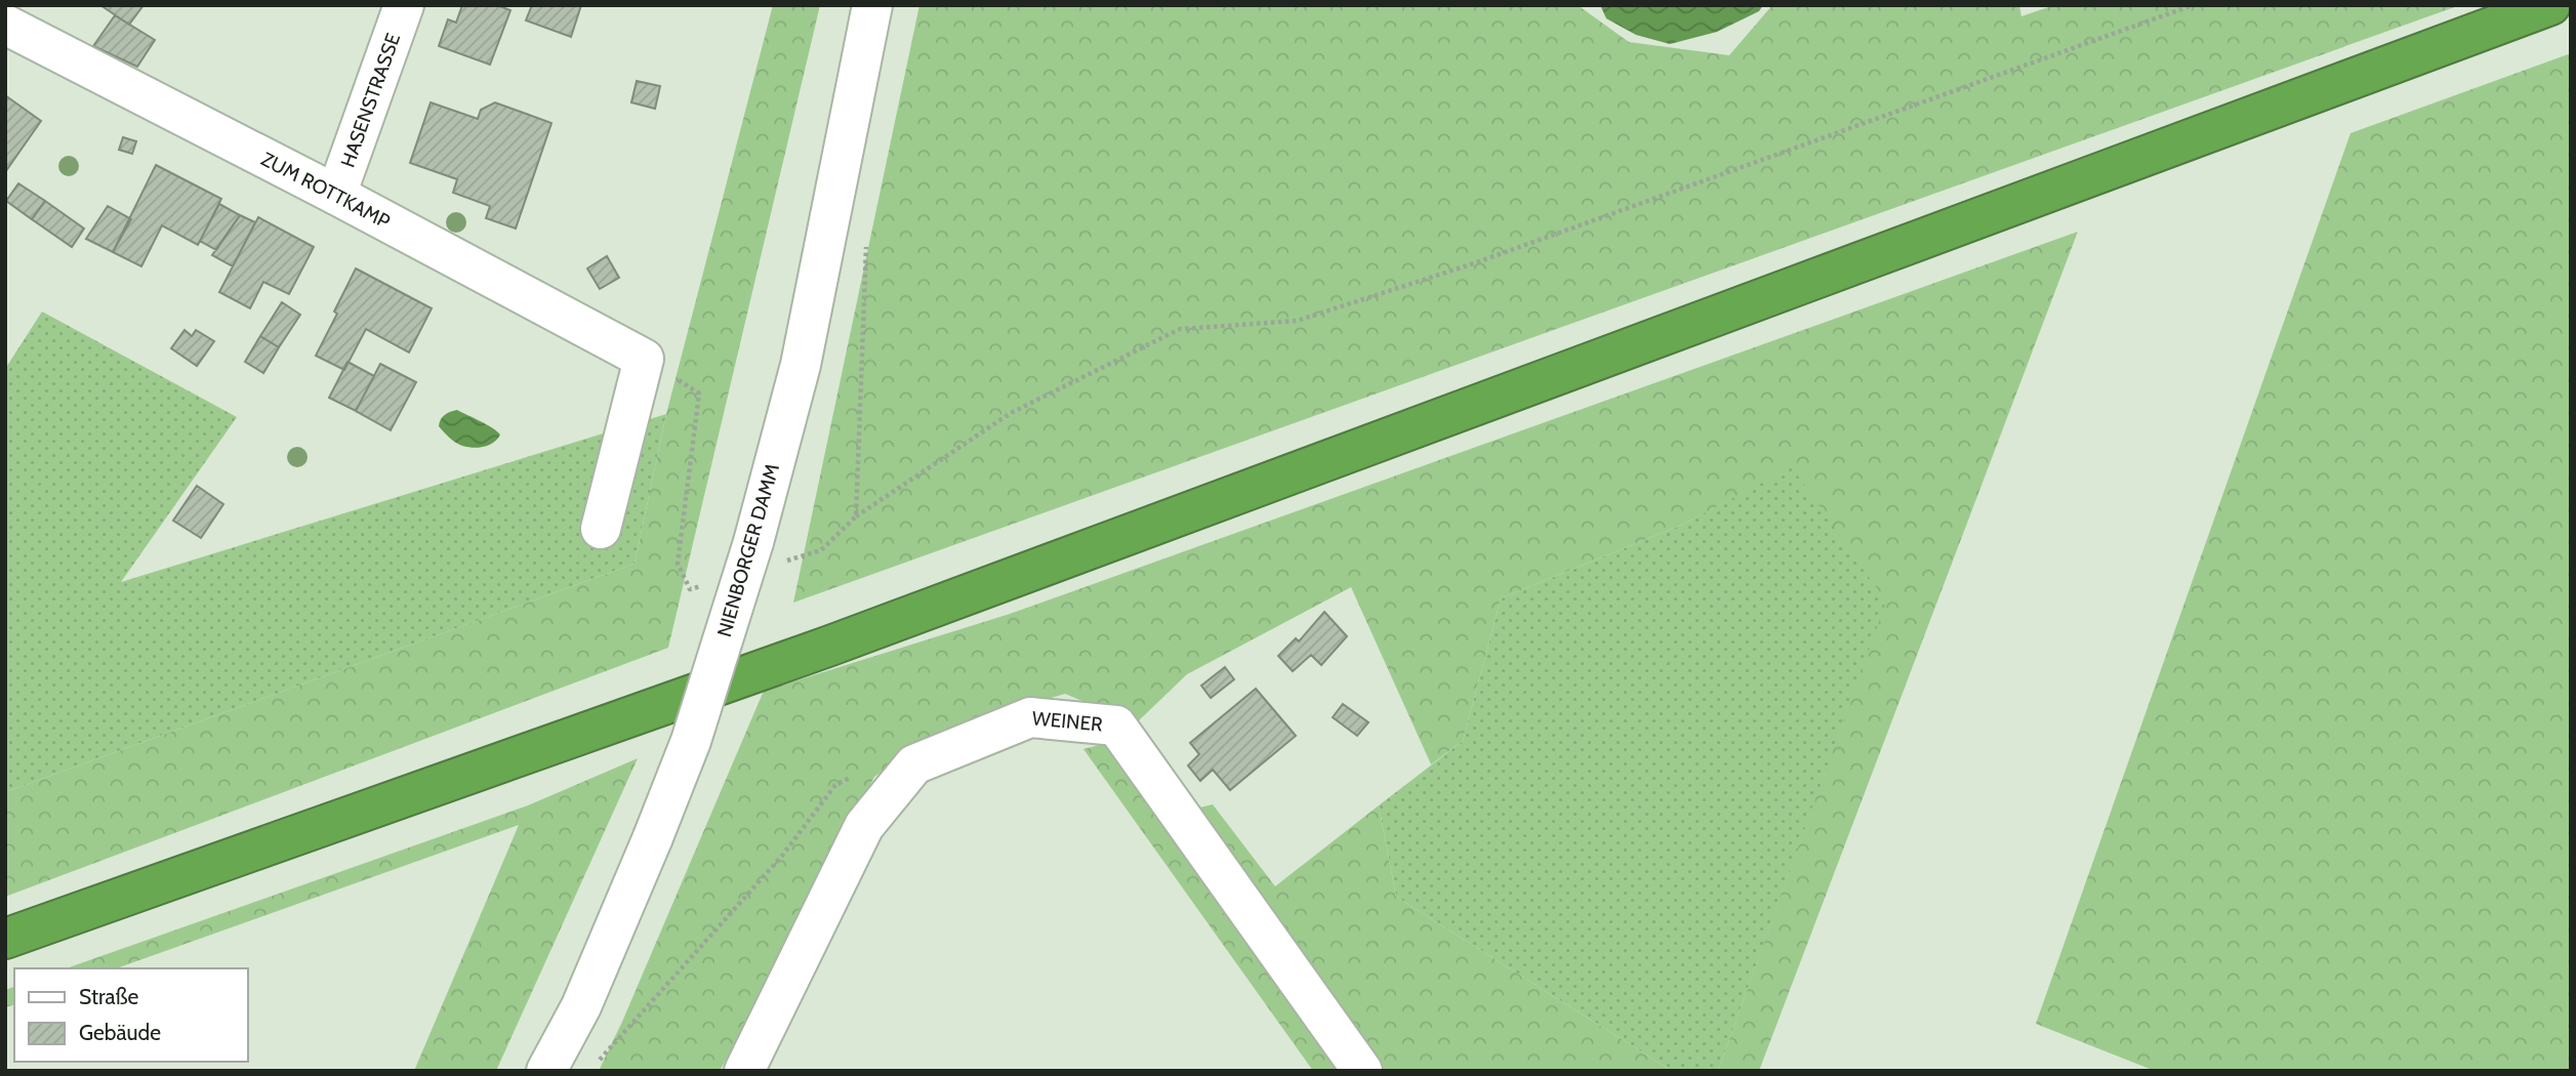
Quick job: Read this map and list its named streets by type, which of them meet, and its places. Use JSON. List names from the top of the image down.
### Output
{
  "streets": {
    "street": [
      "HASENSTRASSE",
      "ZUM ROTTKAMP",
      "NIENBORGER DAMM",
      "WEINER"
    ]
  },
  "crossings": [
    ["HASENSTRASSE", "ZUM ROTTKAMP"]
  ],
  "legend": ["Straße", "Gebäude"]
}
